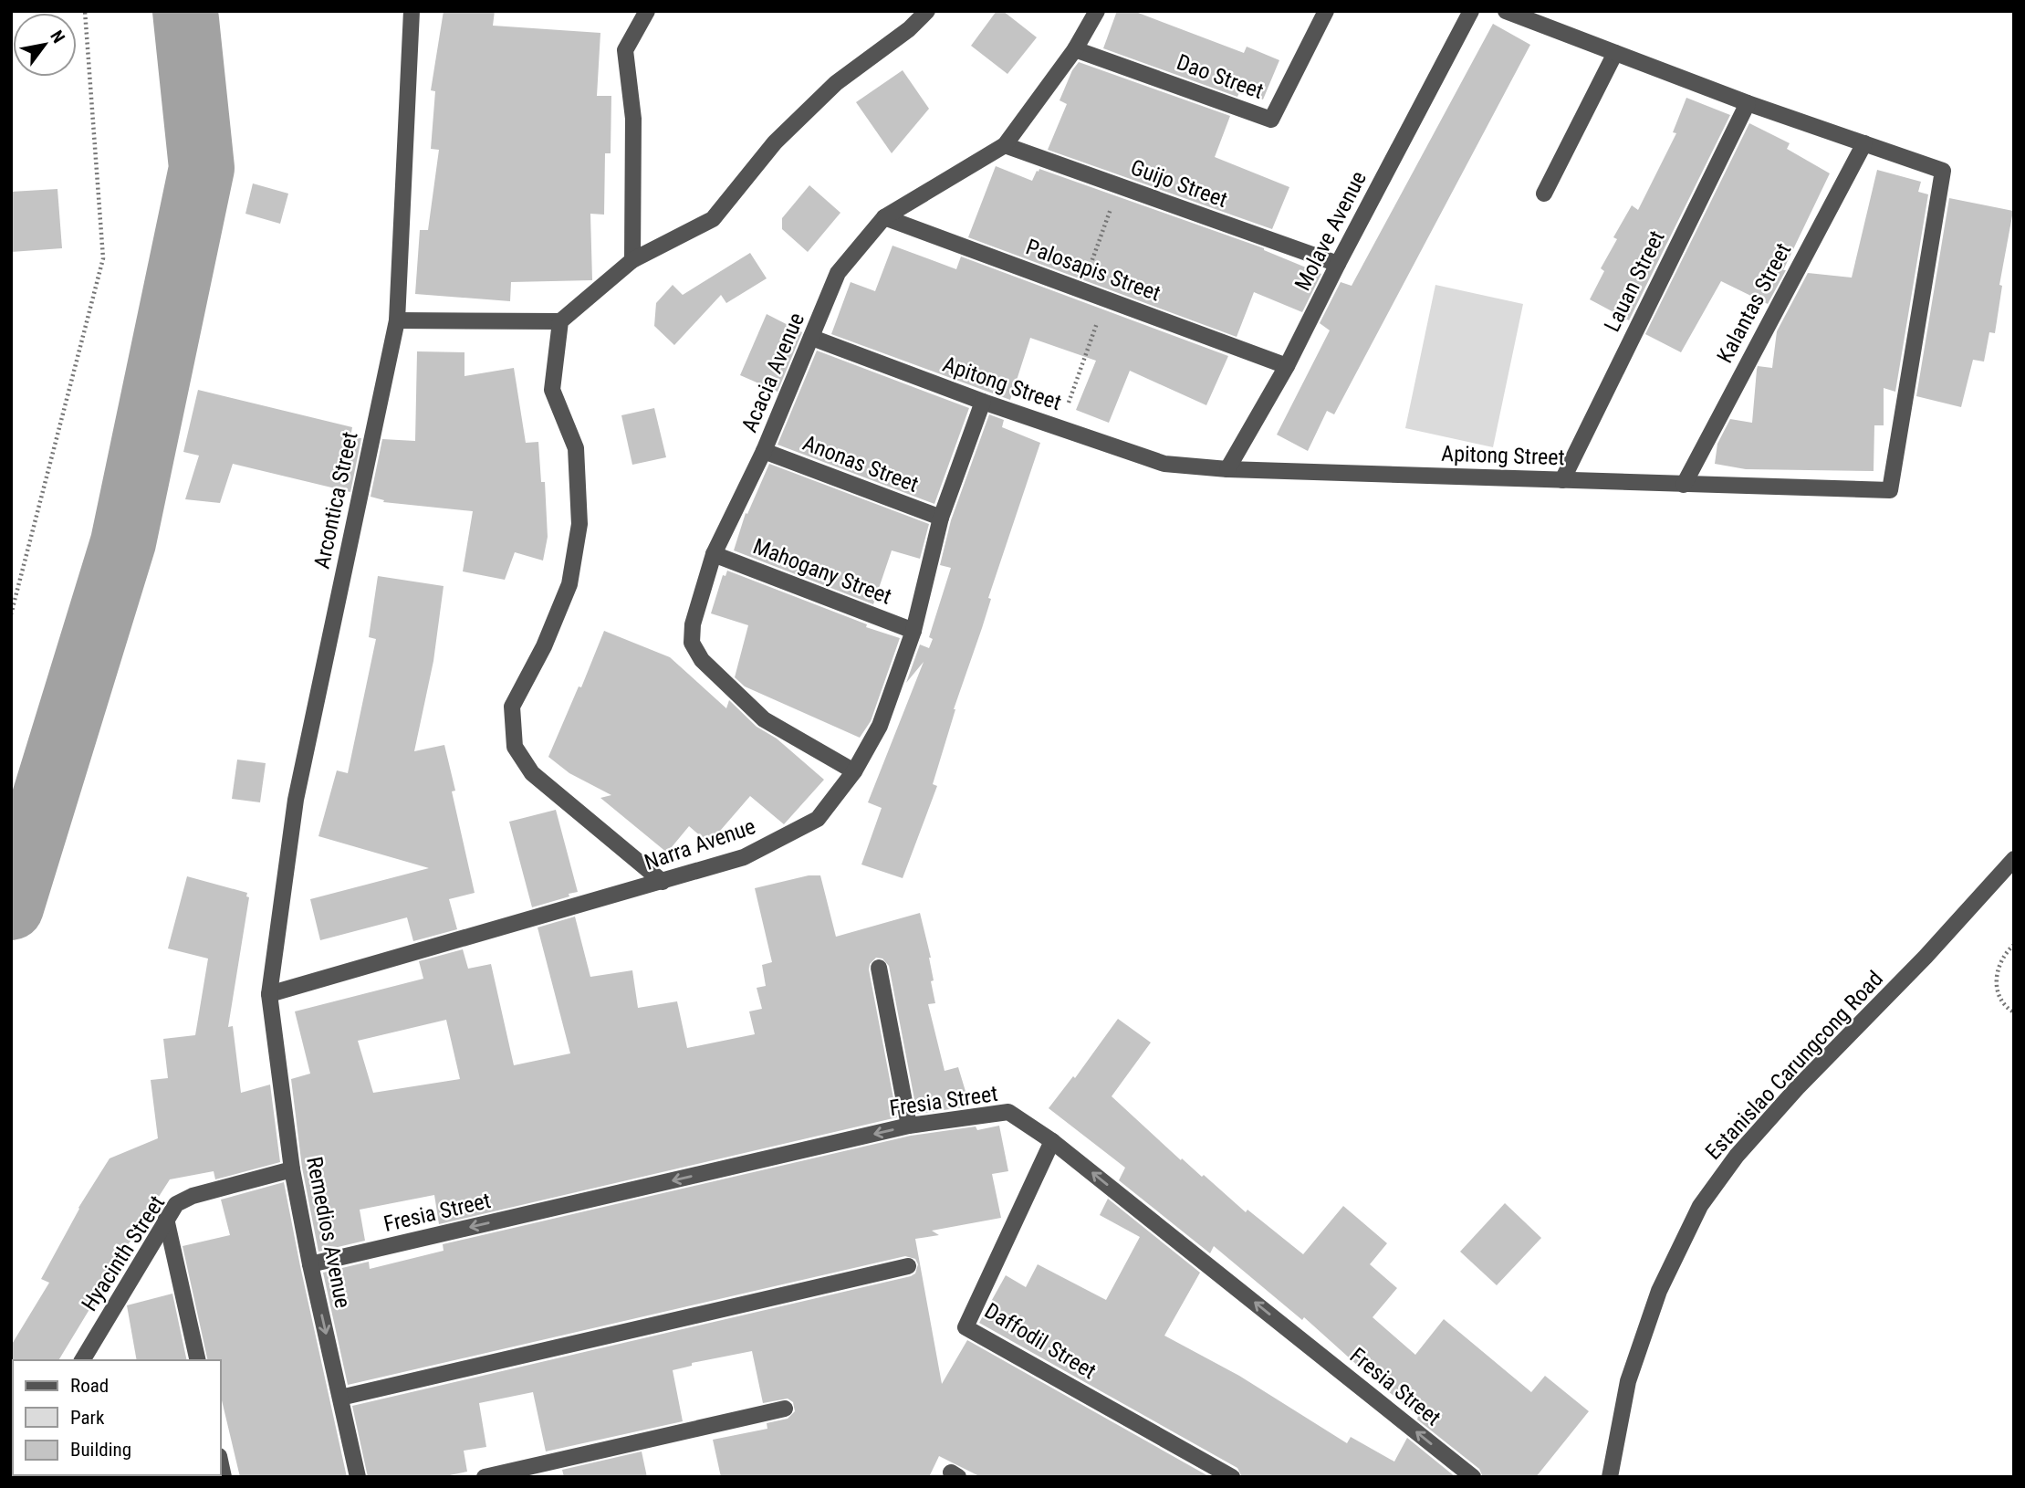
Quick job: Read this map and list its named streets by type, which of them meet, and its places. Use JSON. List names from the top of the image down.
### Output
{
  "streets": {
    "street": [
      "Dao Street",
      "Guijo Street",
      "Molave Avenue",
      "Palosapis Street",
      "Lauan Street",
      "Kalantas Street",
      "Acacia Avenue",
      "Apitong Street",
      "Anonas Street",
      "Arcontica Street",
      "Mahogany Street",
      "Narra Avenue",
      "Estanislao Carungcong Road",
      "Fresia Street",
      "Remedios Avenue",
      "Hyacinth Street",
      "Daffodil Street"
    ]
  },
  "crossings": [
    ["Dao Street", "Acacia Avenue"],
    ["Guijo Street", "Molave Avenue"],
    ["Guijo Street", "Acacia Avenue"],
    ["Molave Avenue", "Palosapis Street"],
    ["Molave Avenue", "Apitong Street"],
    ["Palosapis Street", "Acacia Avenue"],
    ["Lauan Street", "Apitong Street"],
    ["Kalantas Street", "Apitong Street"],
    ["Acacia Avenue", "Apitong Street"],
    ["Acacia Avenue", "Anonas Street"],
    ["Acacia Avenue", "Mahogany Street"],
    ["Acacia Avenue", "Narra Avenue"],
    ["Apitong Street", "Narra Avenue"],
    ["Anonas Street", "Narra Avenue"],
    ["Arcontica Street", "Narra Avenue"],
    ["Arcontica Street", "Remedios Avenue"],
    ["Mahogany Street", "Narra Avenue"],
    ["Narra Avenue", "Remedios Avenue"],
    ["Fresia Street", "Remedios Avenue"],
    ["Fresia Street", "Daffodil Street"],
    ["Remedios Avenue", "Hyacinth Street"]
  ],
  "legend": ["Road", "Park", "Building"],
  "north": "top right"
}
